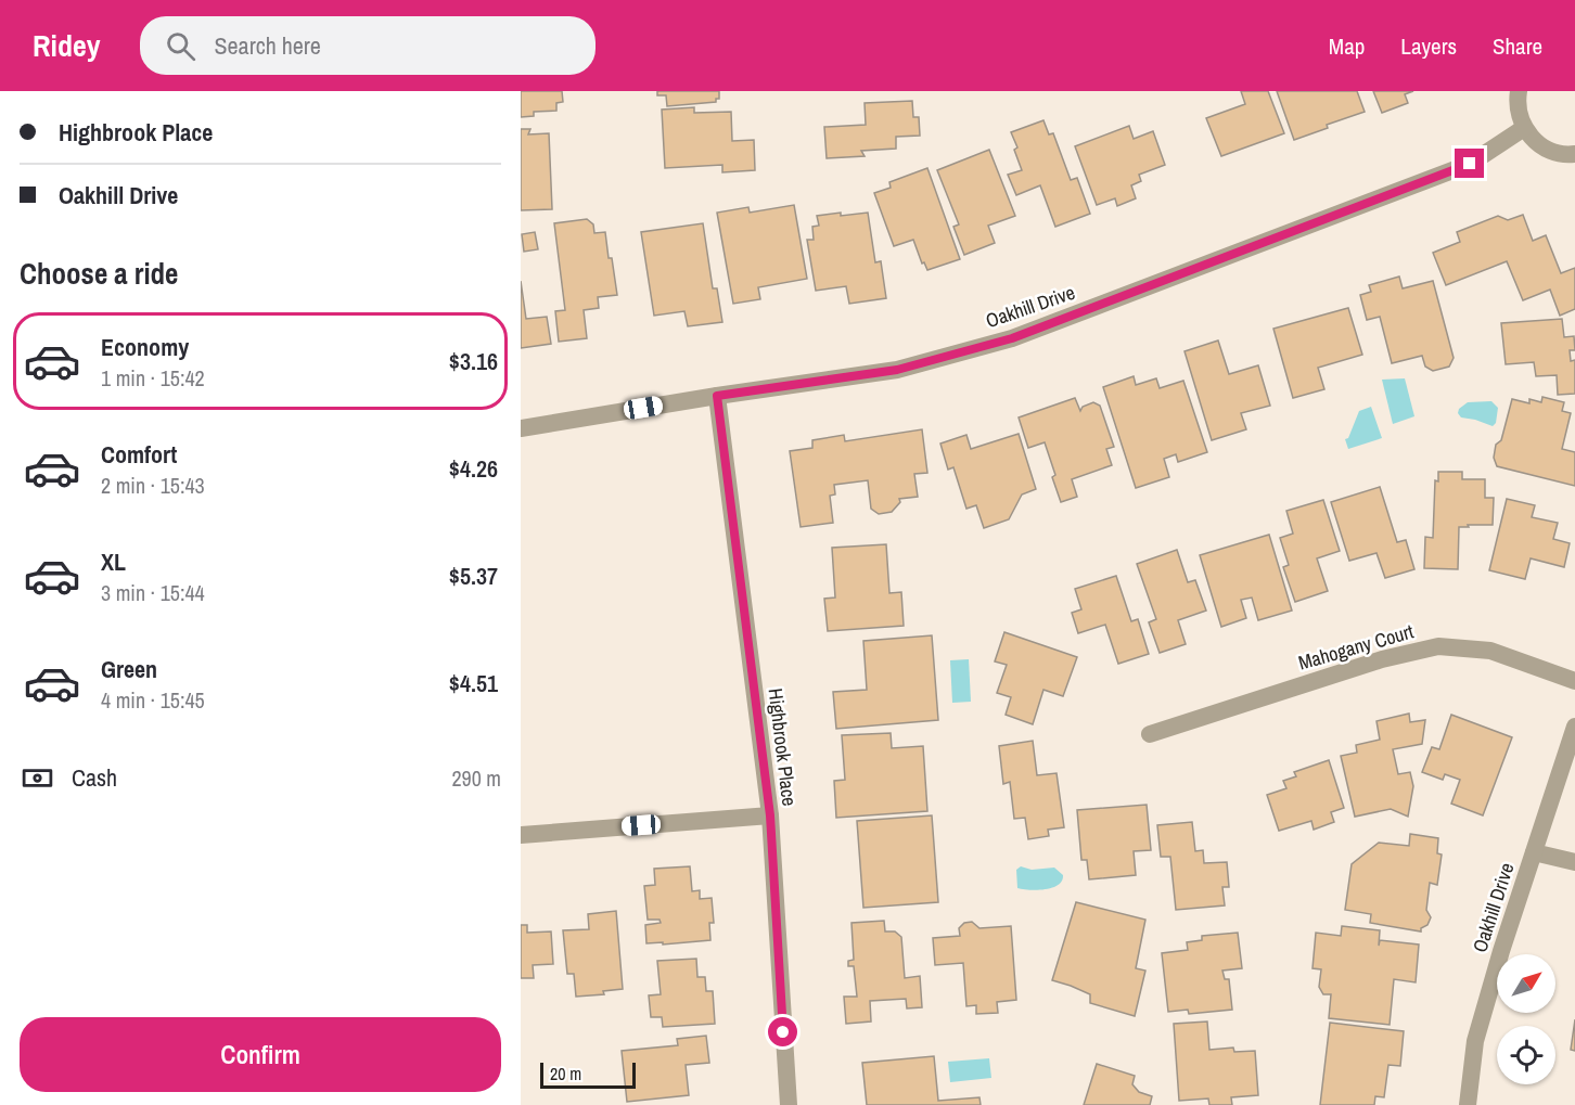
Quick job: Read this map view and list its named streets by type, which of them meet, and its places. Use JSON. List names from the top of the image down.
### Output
{
  "streets": {
    "street": ["Oakhill Drive", "Mahogany Court", "Highbrook Place"]
  },
  "crossings": [
    ["Oakhill Drive", "Highbrook Place"]
  ],
  "scale_bar": "20 m",
  "north": "top right",
  "page": {
    "header": "Ridey",
    "search": "Search here",
    "nav": ["Map", "Layers", "Share"],
    "banner": ["Highbrook Place", "Oakhill Drive"],
    "heading": "Choose a ride",
    "list": [
      {
        "name": "Economy",
        "note": "1 min · 15:42",
        "value": "$3.16"
      },
      {
        "name": "Comfort",
        "note": "2 min · 15:43",
        "value": "$4.26"
      },
      {
        "name": "XL",
        "note": "3 min · 15:44",
        "value": "$5.37"
      },
      {
        "name": "Green",
        "note": "4 min · 15:45",
        "value": "$4.51"
      }
    ],
    "pay": ["Cash", "290 m"],
    "buttons": "Confirm",
    "scale": "20 m"
  }
}
